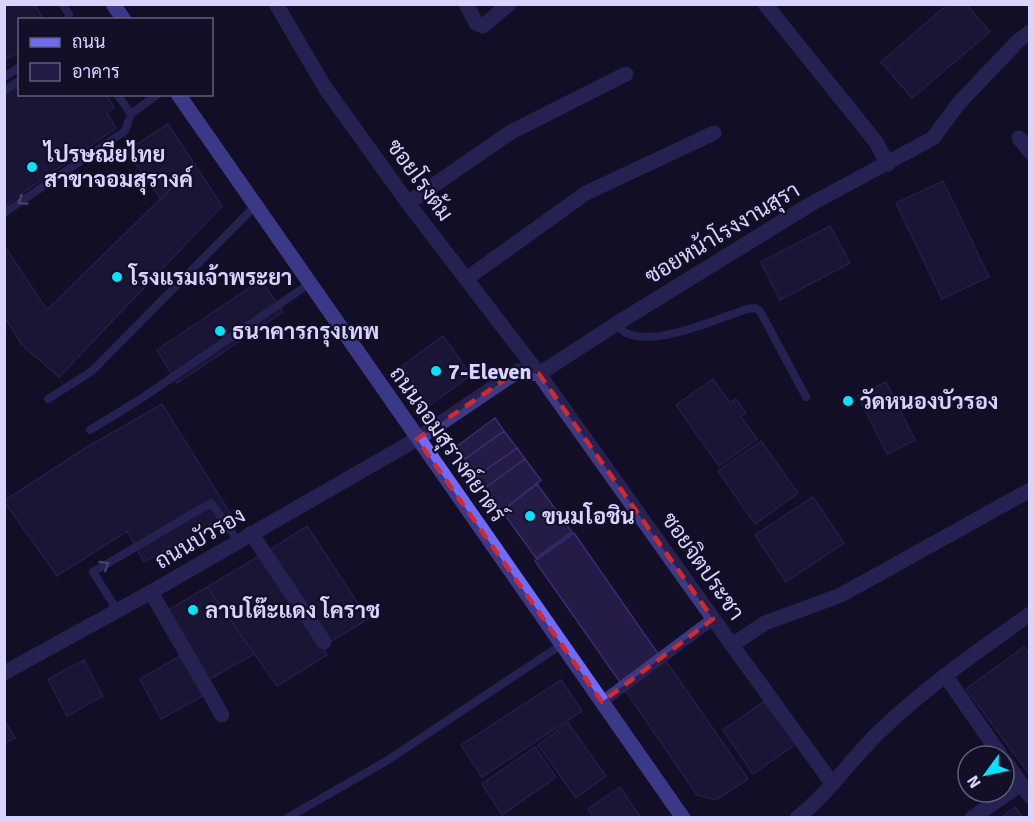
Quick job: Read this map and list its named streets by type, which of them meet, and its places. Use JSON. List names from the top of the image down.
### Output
{
  "streets": {
    "main road": ["ถนนจอมสุรางค์ยาตร์"],
    "street": [
      "ซอยโรงต้ม",
      "ซอยหน้าโรงงานสุรา",
      "ถนนบัวรอง",
      "ซอยจิตประชา"
    ]
  },
  "crossings": [
    ["ซอยโรงต้ม", "ซอยหน้าโรงงานสุรา"],
    ["ซอยโรงต้ม", "ซอยจิตประชา"],
    ["ซอยหน้าโรงงานสุรา", "ถนนจอมสุรางค์ยาตร์"],
    ["ซอยหน้าโรงงานสุรา", "ถนนบัวรอง"],
    ["ซอยหน้าโรงงานสุรา", "ซอยจิตประชา"],
    ["ถนนจอมสุรางค์ยาตร์", "ถนนบัวรอง"]
  ],
  "places": [
    "ไปรษณียไทย สาขาจอมสุรางค์",
    "โรงแรมเจ้าพระยา",
    "ธนาคารกรุงเทพ",
    "7-Eleven",
    "วัดหนองบัวรอง",
    "ขนมโอชิน",
    "ลาบโต๊ะแดง โคราช"
  ],
  "legend": ["ถนน", "อาคาร"],
  "north": "bottom left"
}
